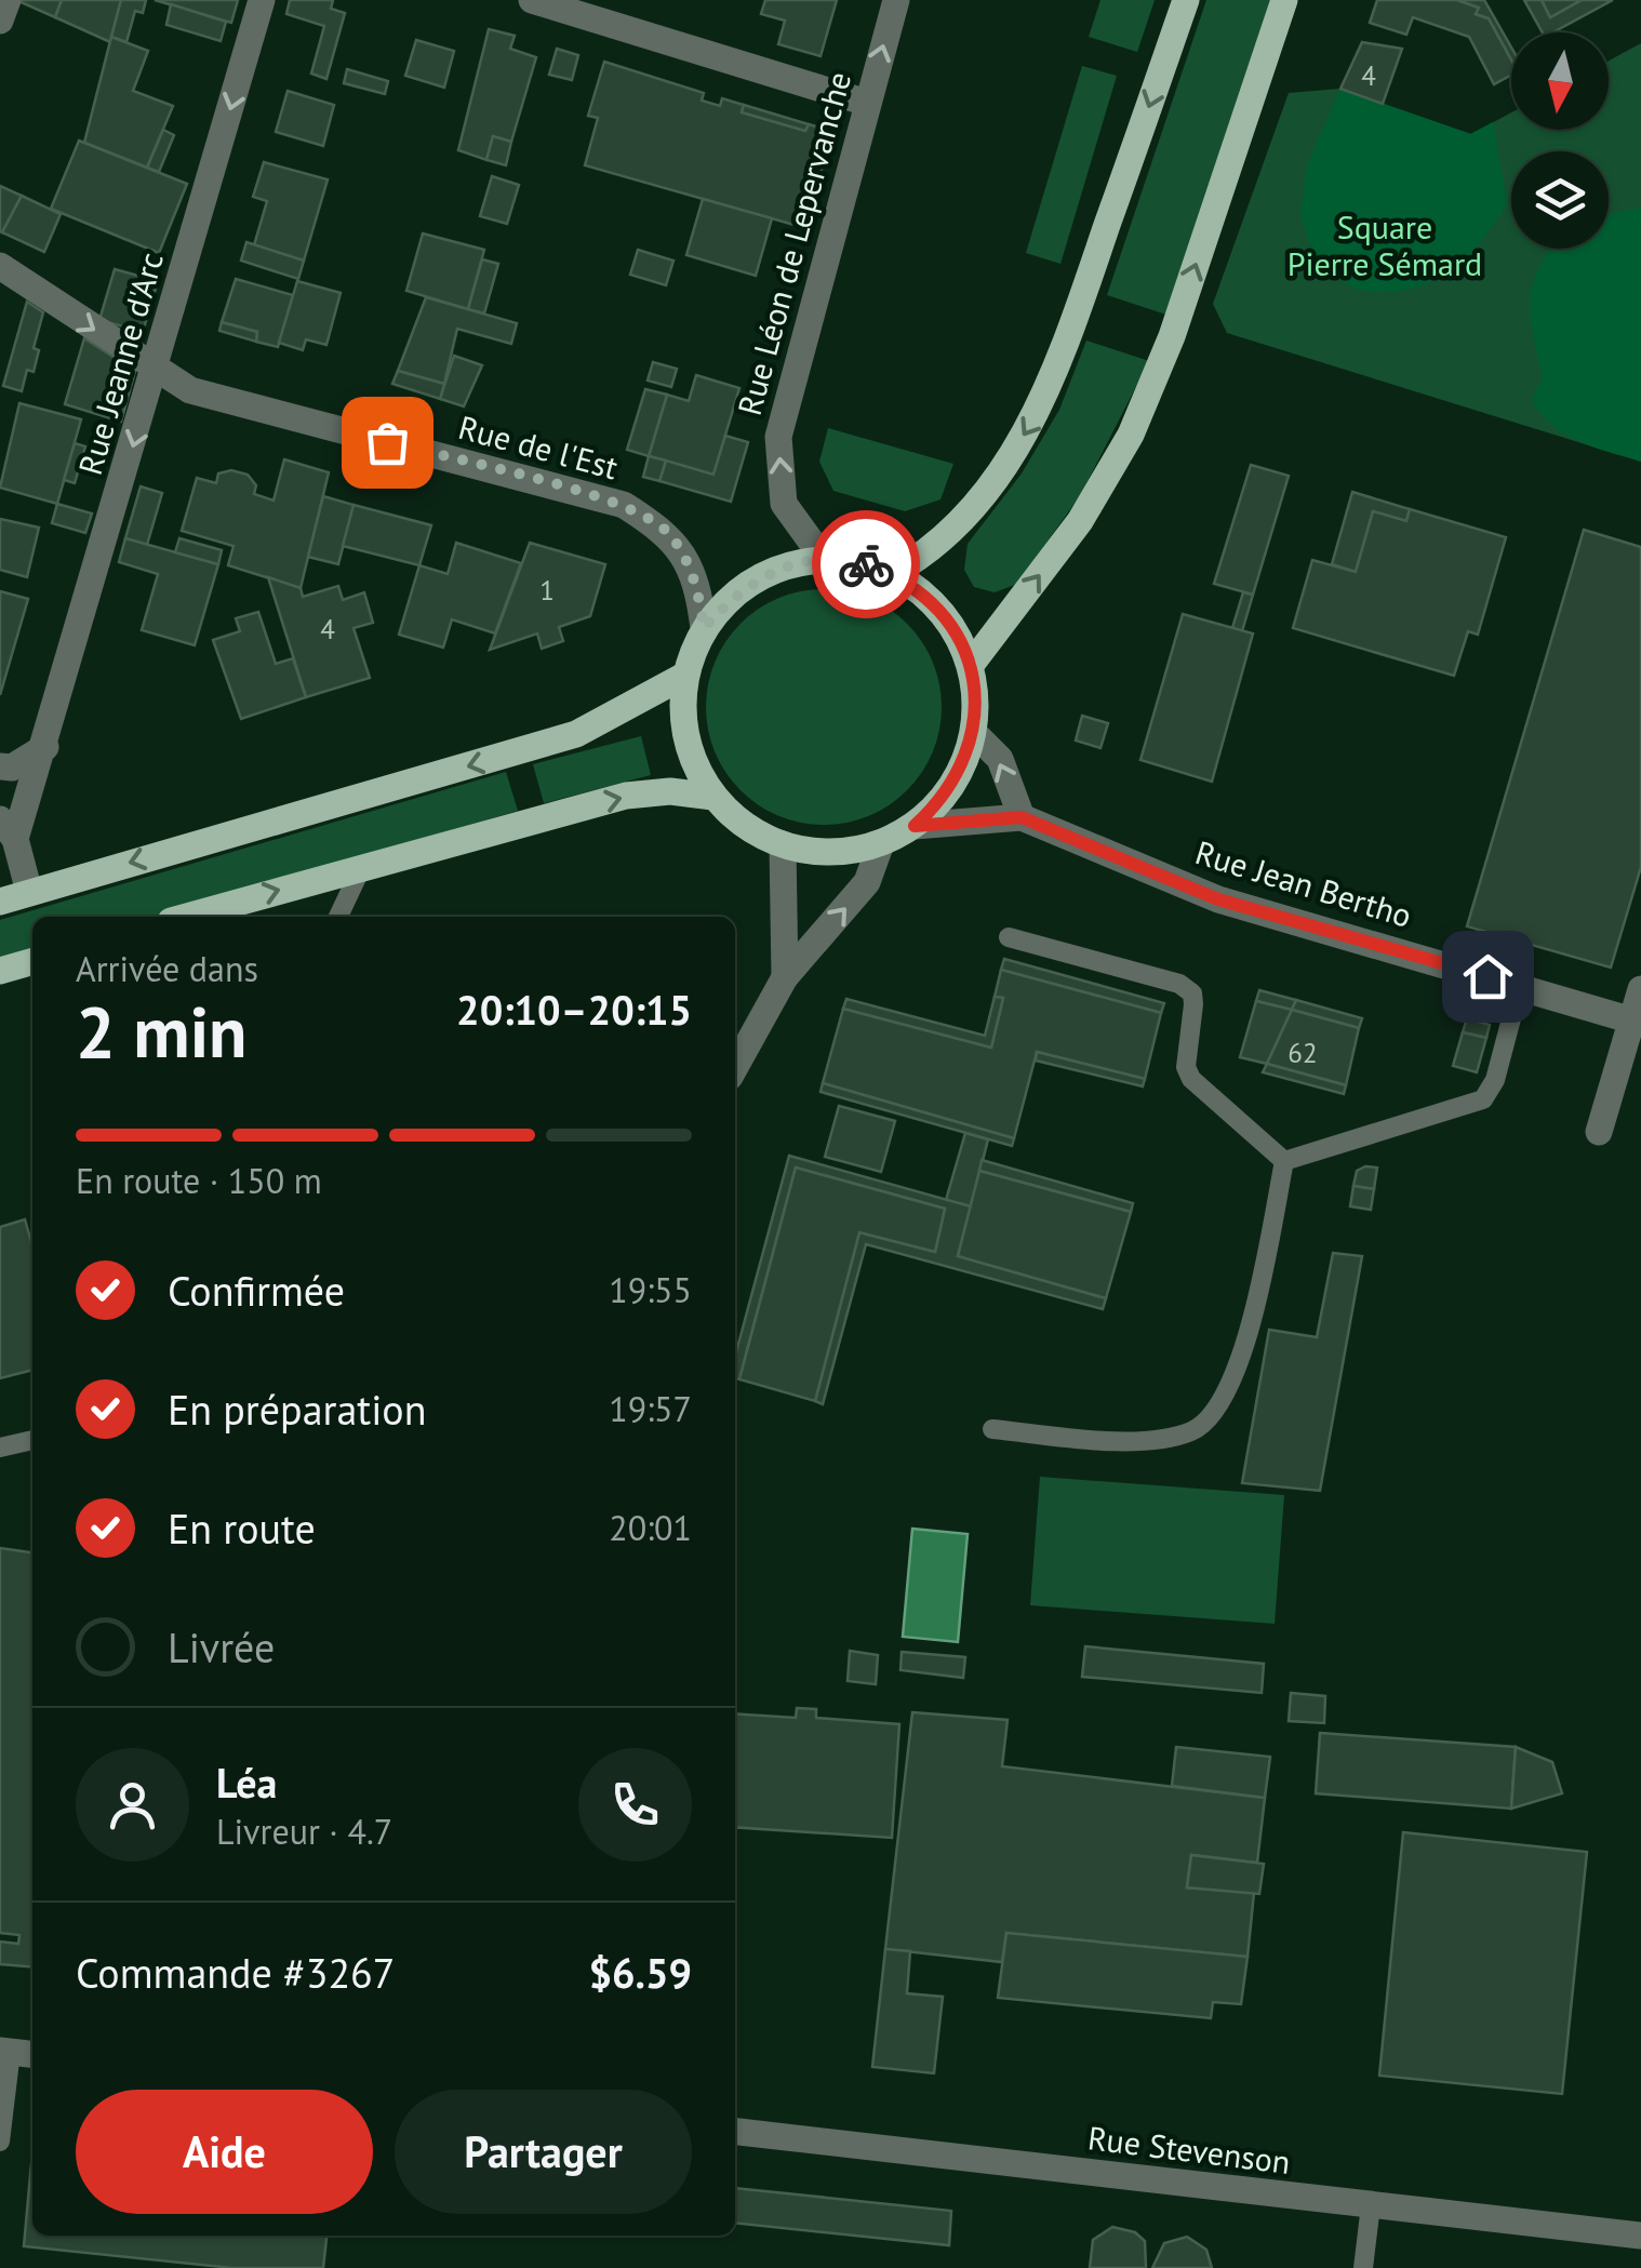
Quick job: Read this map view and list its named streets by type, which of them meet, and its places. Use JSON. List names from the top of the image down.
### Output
{
  "streets": {
    "street": [
      "Rue Léon de Lepervanche",
      "Rue Jeanne d'Arc",
      "Rue de l'Est",
      "Rue Jean Bertho",
      "Rue Stevenson"
    ]
  },
  "crossings": [
    ["Rue Léon de Lepervanche", "Rue de l'Est"],
    ["Rue Léon de Lepervanche", "Rue Jean Bertho"],
    ["Rue Jeanne d'Arc", "Rue de l'Est"],
    ["Rue de l'Est", "Rue Jean Bertho"]
  ],
  "one_way": ["Rue Léon de Lepervanche", "Rue Jeanne d'Arc"],
  "parks": ["Square Pierre Sémard"],
  "house_numbers": [
    "4",
    "1",
    "4",
    "62"
  ],
  "north": "bottom",
  "page": {
    "heading": ["2 min", "Arrivée dans", "20:10–20:15"],
    "panel": [
      "Léa",
      "Livreur · 4.7",
      "Commande #3267",
      "$6.59"
    ],
    "bar": "En route · 150 m",
    "list": [
      ["Confirmée", "19:55"],
      ["En préparation", "19:57"],
      ["En route", "20:01"],
      "Livrée"
    ],
    "buttons": ["Aide", "Partager"]
  }
}
